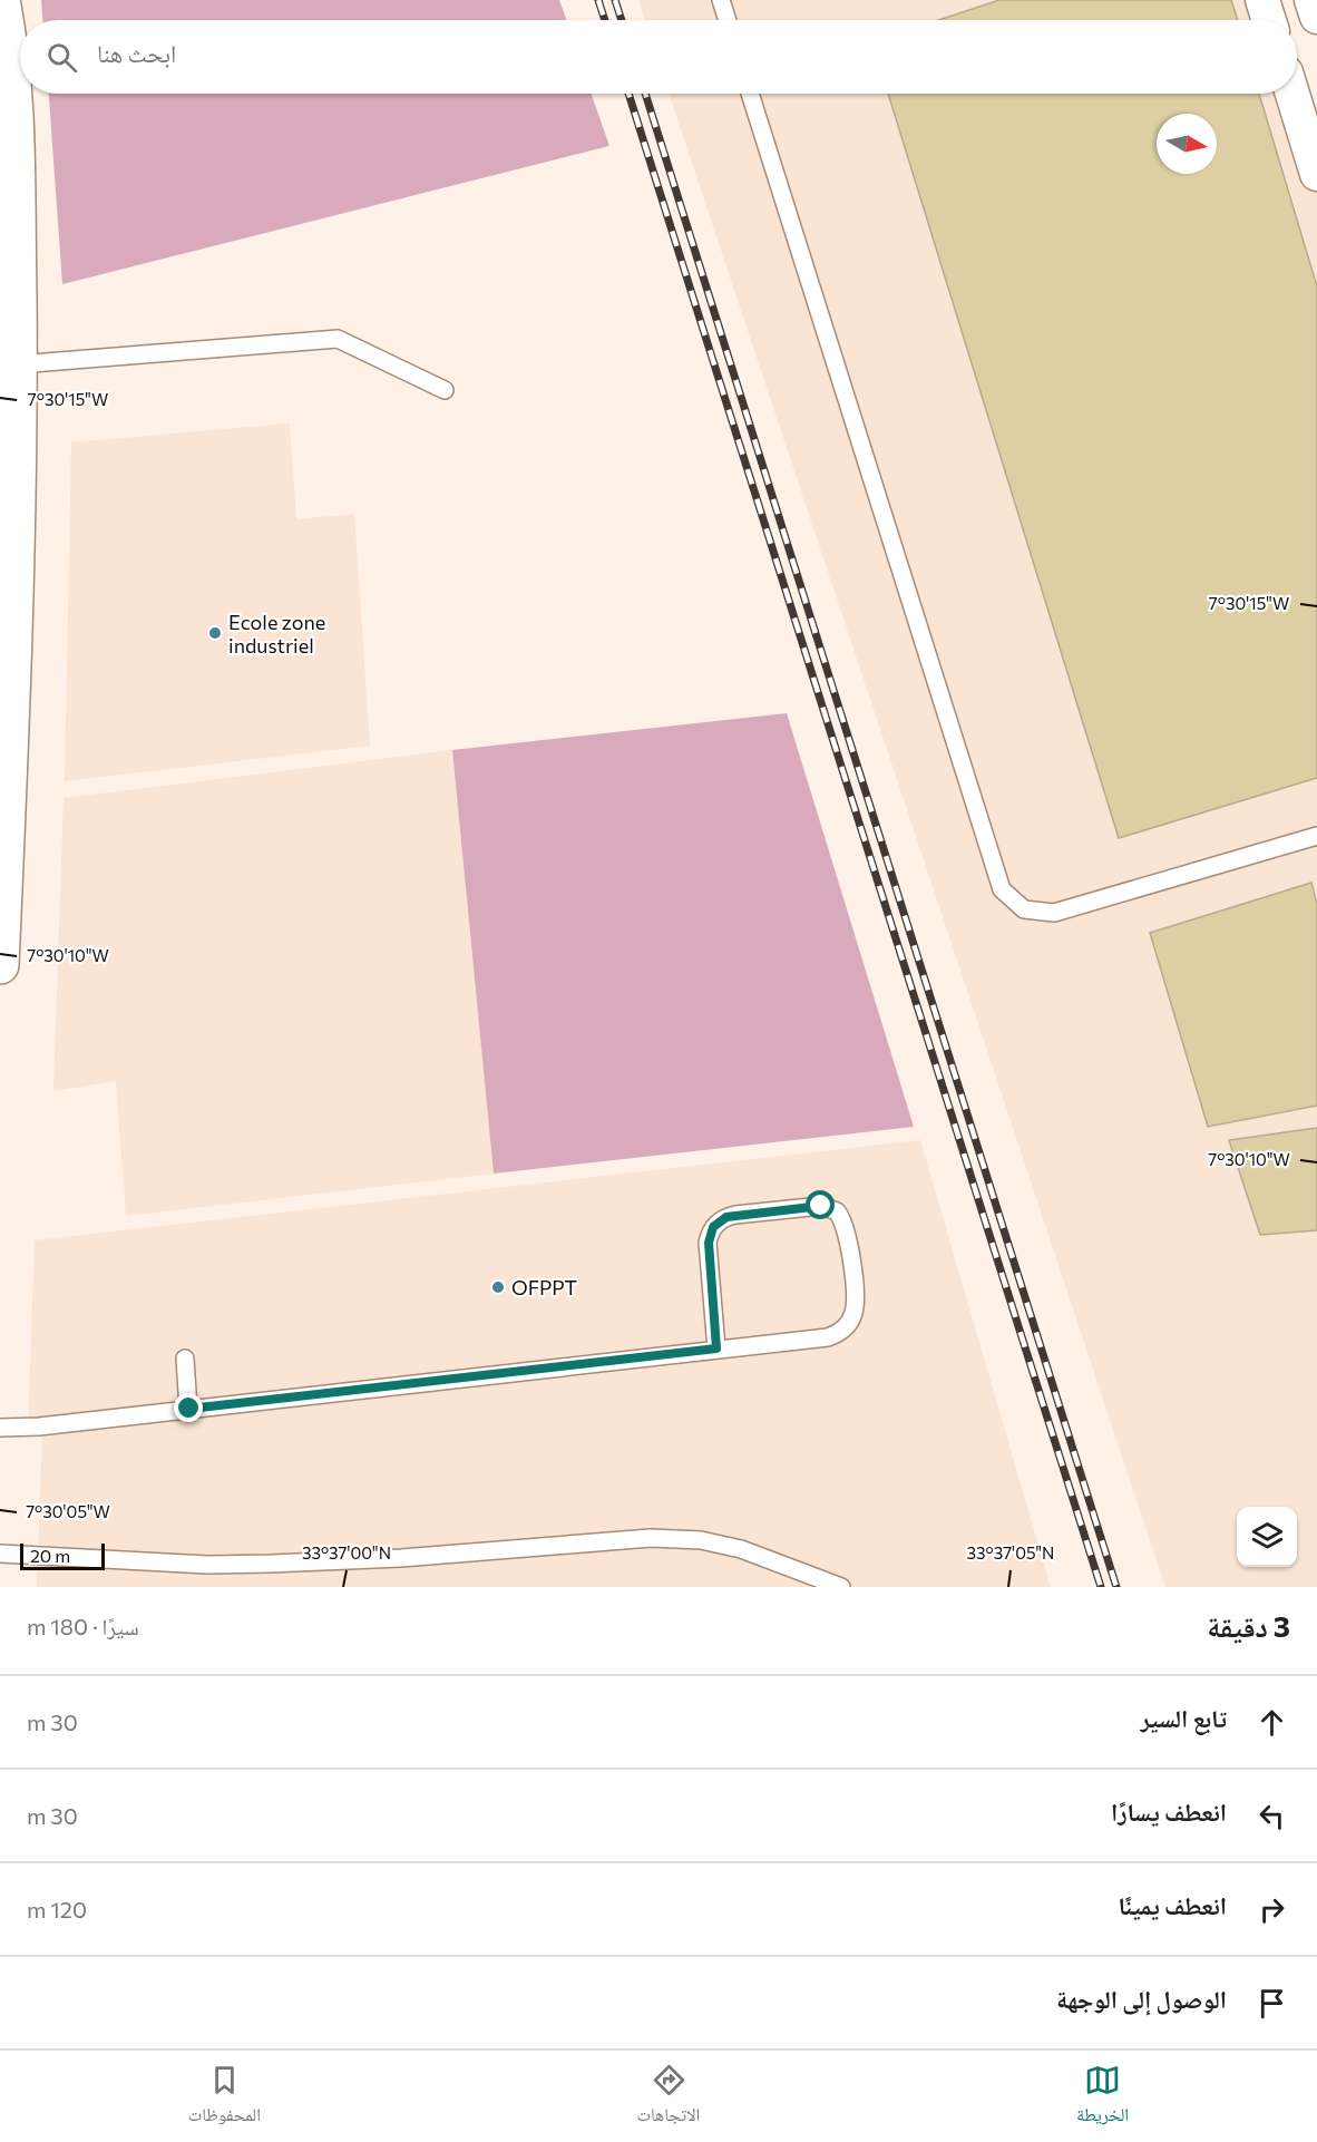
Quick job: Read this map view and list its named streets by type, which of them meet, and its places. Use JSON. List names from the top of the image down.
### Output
{
  "places": ["Ecole zone industriel", "OFPPT"],
  "scale_bar": "20 m",
  "north": "right",
  "page": {
    "search": "ابحث هنا",
    "scale": "20 m",
    "heading": ["3 دقيقة", "سيرًا · 180 m"],
    "list": [
      ["تابع السير", "30 m"],
      ["انعطف يسارًا", "30 m"],
      ["انعطف يمينًا", "120 m"],
      "الوصول إلى الوجهة"
    ],
    "nav": ["الخريطة", "الاتجاهات", "المحفوظات"]
  },
  "coordinates": [
    "7°30'15\"W",
    "7°30'10\"W",
    "7°30'05\"W",
    "33°37'00\"N",
    "33°37'05\"N"
  ]
}
